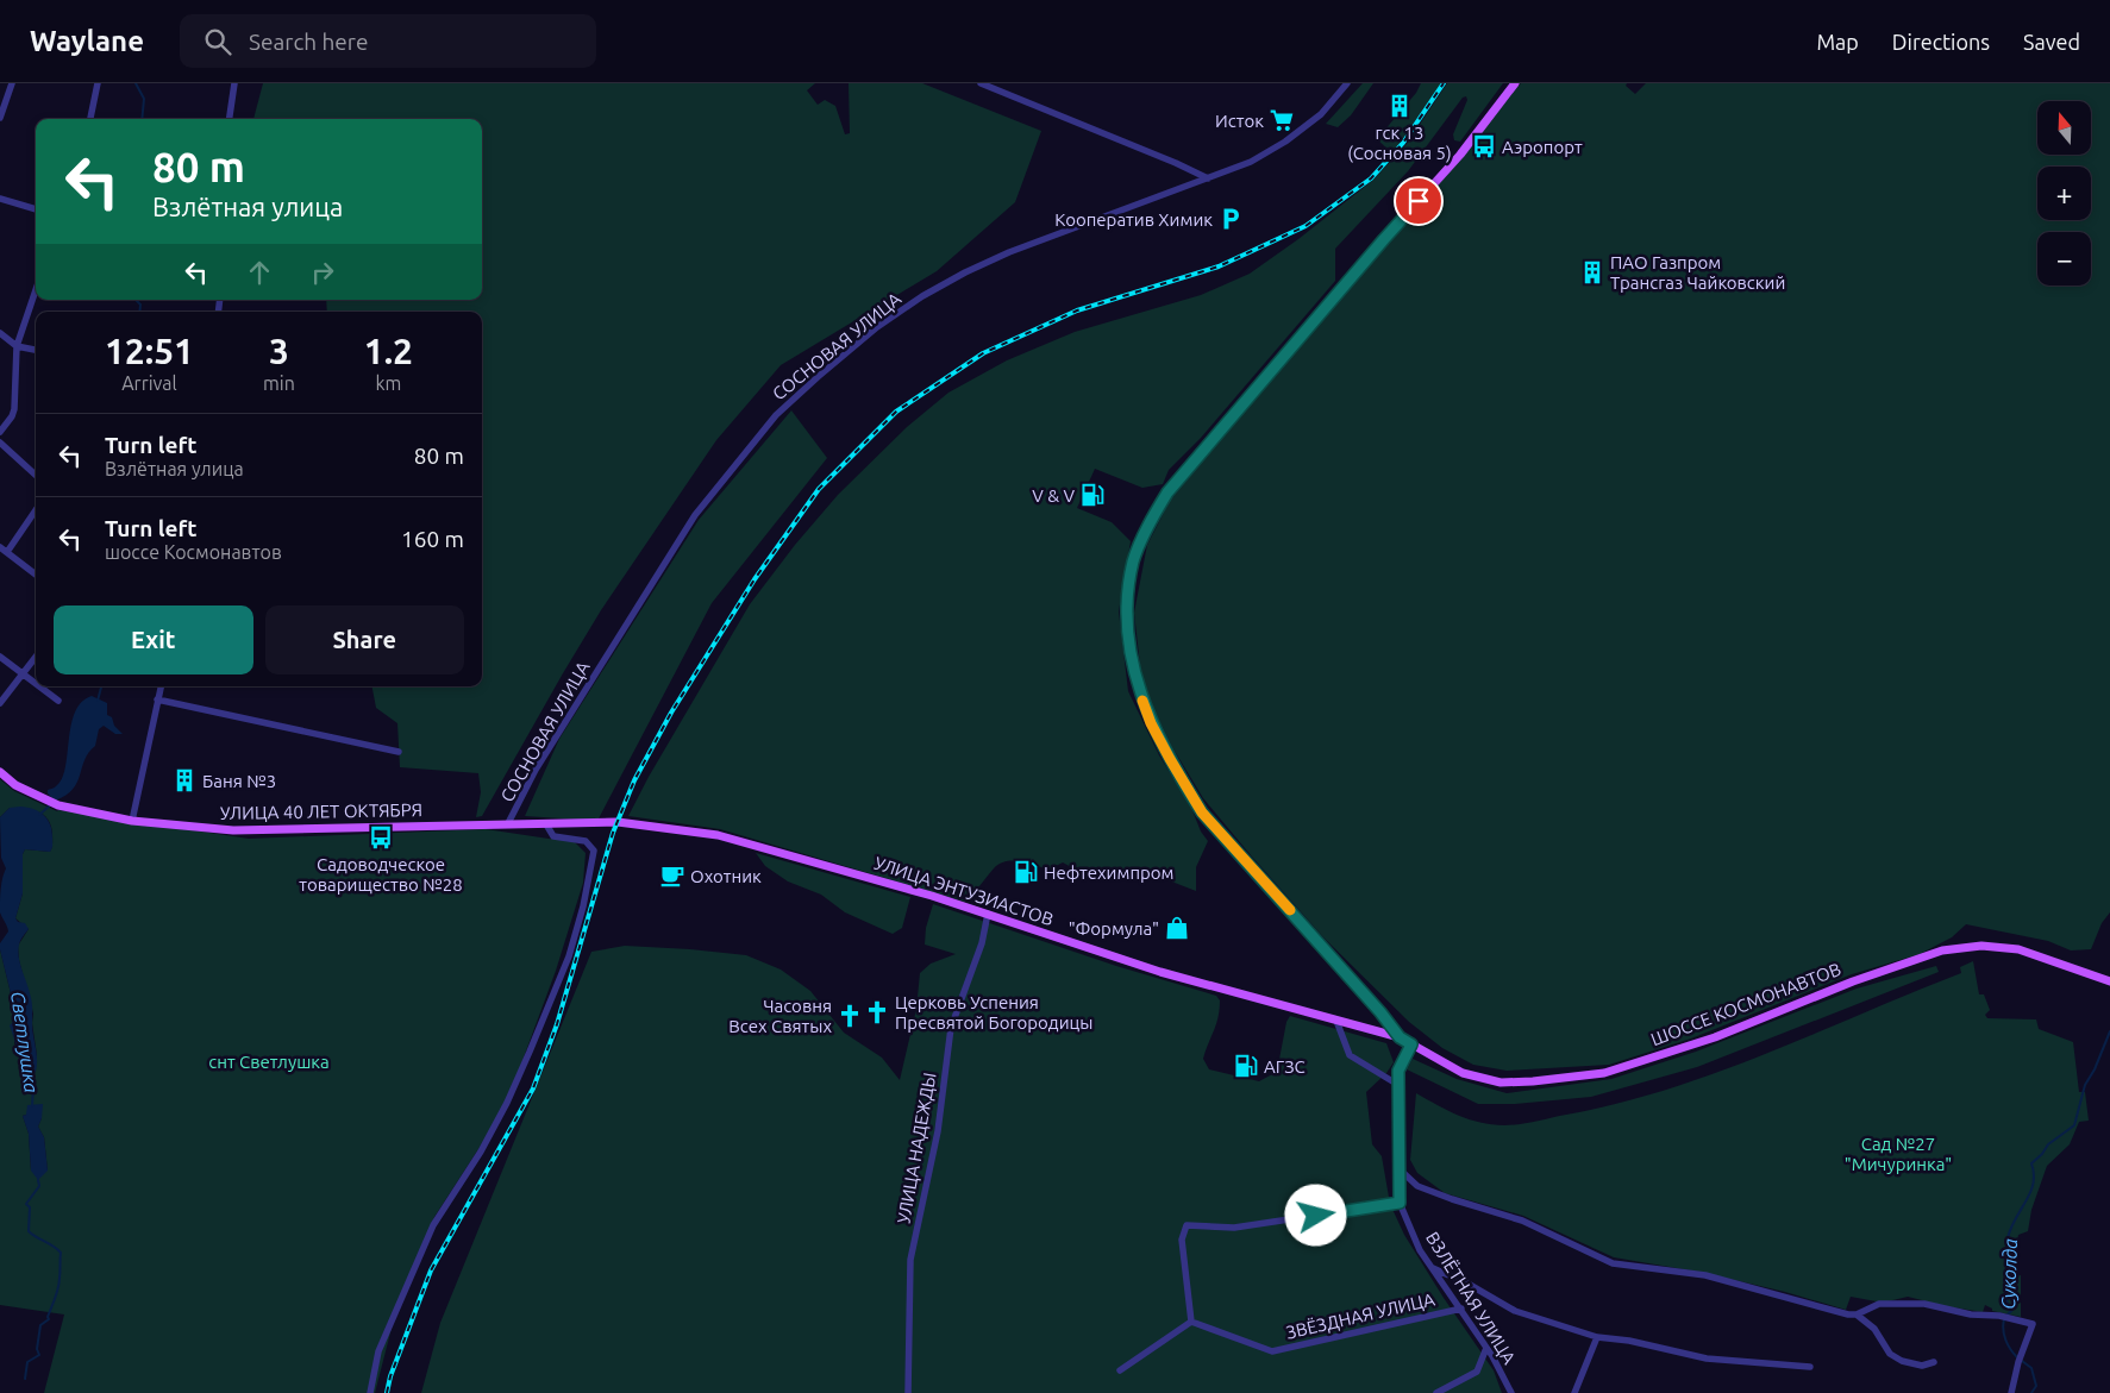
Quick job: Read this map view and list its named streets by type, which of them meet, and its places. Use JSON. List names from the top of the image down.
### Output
{
  "streets": {
    "main road": ["УЛИЦА 40 ЛЕТ ОКТЯБРЯ", "УЛИЦА ЭНТУЗИАСТОВ", "ШОССЕ КОСМОНАВТОВ"],
    "street": [
      "СОСНОВАЯ УЛИЦА",
      "УЛИЦА НАДЕЖДЫ",
      "ВЗЛЁТНАЯ УЛИЦА",
      "ЗВЁЗДНАЯ УЛИЦА"
    ]
  },
  "crossings": [
    ["СОСНОВАЯ УЛИЦА", "УЛИЦА 40 ЛЕТ ОКТЯБРЯ"],
    ["УЛИЦА 40 ЛЕТ ОКТЯБРЯ", "УЛИЦА ЭНТУЗИАСТОВ"],
    ["УЛИЦА ЭНТУЗИАСТОВ", "ШОССЕ КОСМОНАВТОВ"],
    ["УЛИЦА ЭНТУЗИАСТОВ", "УЛИЦА НАДЕЖДЫ"],
    ["ШОССЕ КОСМОНАВТОВ", "ВЗЛЁТНАЯ УЛИЦА"],
    ["ВЗЛЁТНАЯ УЛИЦА", "ЗВЁЗДНАЯ УЛИЦА"]
  ],
  "water": ["Светлушка", "Суколда"],
  "parks": ["снт Светлушка", "Сад №27 \"Мичуринка\""],
  "places": {
    "building": ["гск 13 (Сосновая 5)", "ПАО Газпром Трансгаз Чайковский", "Баня №3"],
    "supermarket": ["Исток"],
    "bus stop": ["Аэропорт", "Садоводческое товарищество №28"],
    "parking": ["Кооператив Химик"],
    "fuel station": ["V & V", "Нефтехимпром", "АГЗС"],
    "cafe": ["Охотник"],
    "shop": ["\"Формула\""],
    "church": ["Церковь Успения Пресвятой Богородицы", "Часовня Всех Святых"]
  },
  "north": "top",
  "page": {
    "header": "Waylane",
    "search": "Search here",
    "nav": ["Map", "Directions", "Saved"],
    "map_buttons": ["+", "−"],
    "turn": ["80 m", "Взлётная улица"],
    "eta": [
      "12:51",
      "Arrival",
      "3",
      "min",
      "1.2",
      "km"
    ],
    "list": [
      {
        "name": "Turn left",
        "note": "Взлётная улица",
        "value": "80 m"
      },
      {
        "name": "Turn left",
        "note": "шоссе Космонавтов",
        "value": "160 m"
      }
    ],
    "buttons": ["Exit", "Share"]
  }
}
